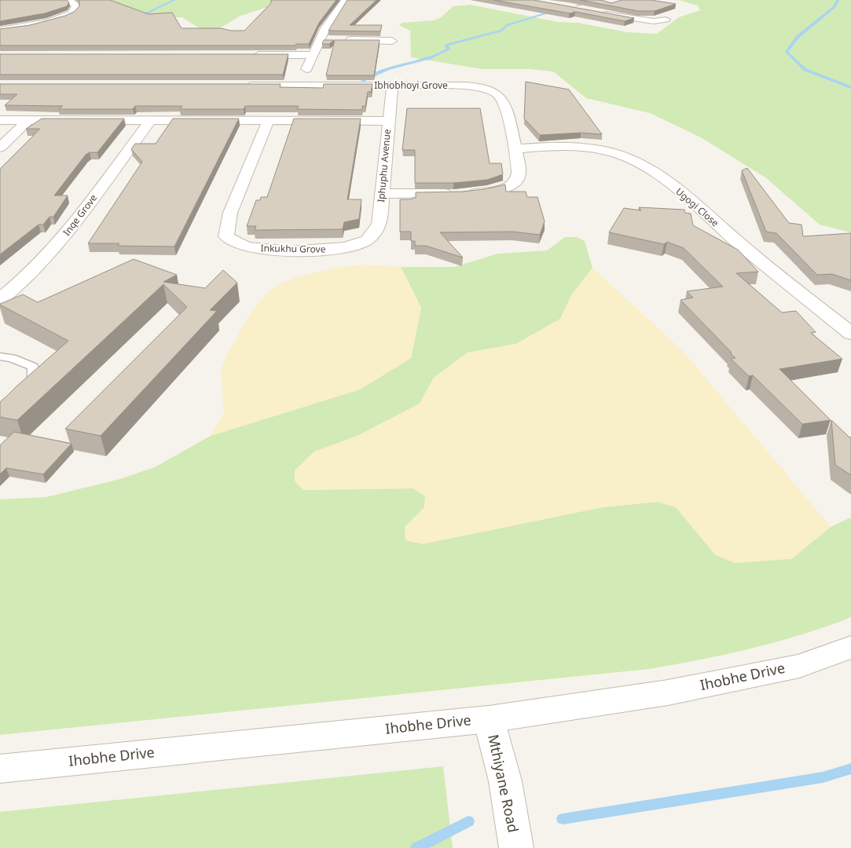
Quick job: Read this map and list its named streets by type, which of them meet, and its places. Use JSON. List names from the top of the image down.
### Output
{
  "streets": {
    "street": [
      "Ibhobhoyi Grove",
      "Iphuphu Avenue",
      "Ugogi Close",
      "Inqe Grove",
      "Inkukhu Grove",
      "Ihobhe Drive",
      "Mthiyane Road"
    ]
  },
  "crossings": [
    ["Ibhobhoyi Grove", "Iphuphu Avenue"],
    ["Ibhobhoyi Grove", "Ugogi Close"],
    ["Iphuphu Avenue", "Inkukhu Grove"],
    ["Ihobhe Drive", "Mthiyane Road"]
  ]
}
